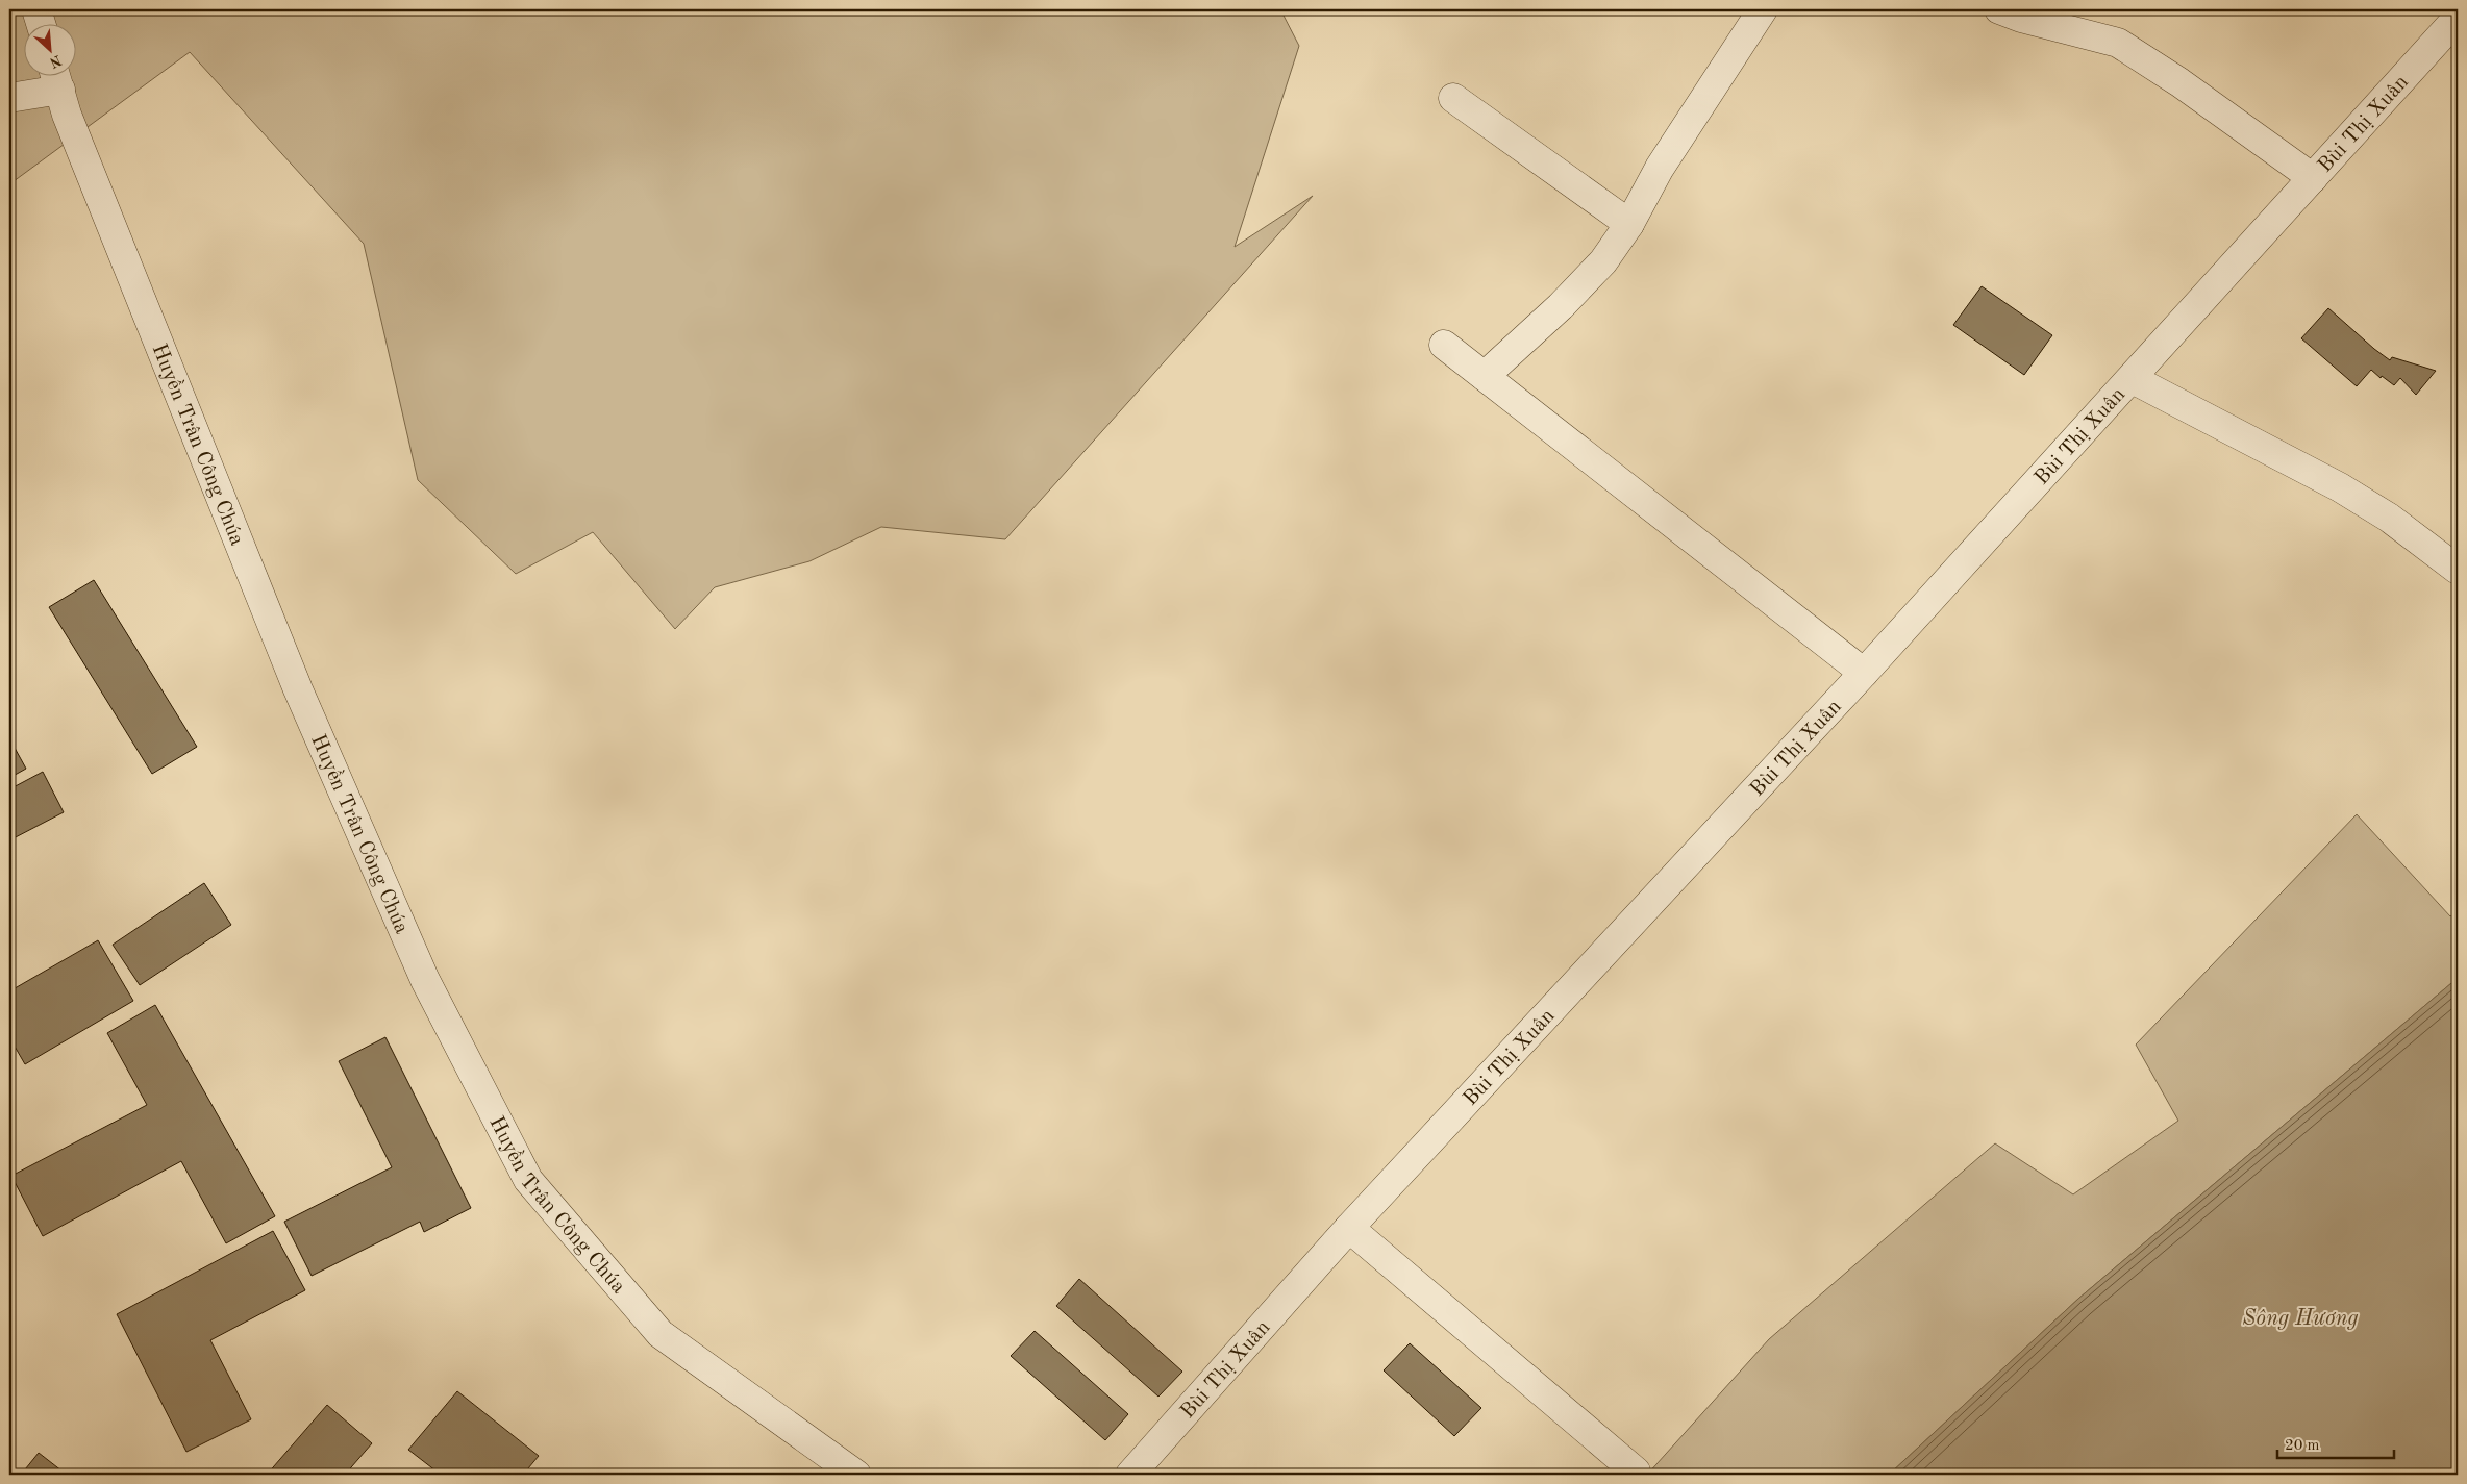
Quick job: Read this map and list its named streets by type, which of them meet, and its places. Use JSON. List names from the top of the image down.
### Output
{
  "streets": {
    "street": ["Bùi Thị Xuân", "Huyền Trân Công Chúa"]
  },
  "water": ["Sông Hương"],
  "scale_bar": "20 m",
  "north": "bottom right"
}
